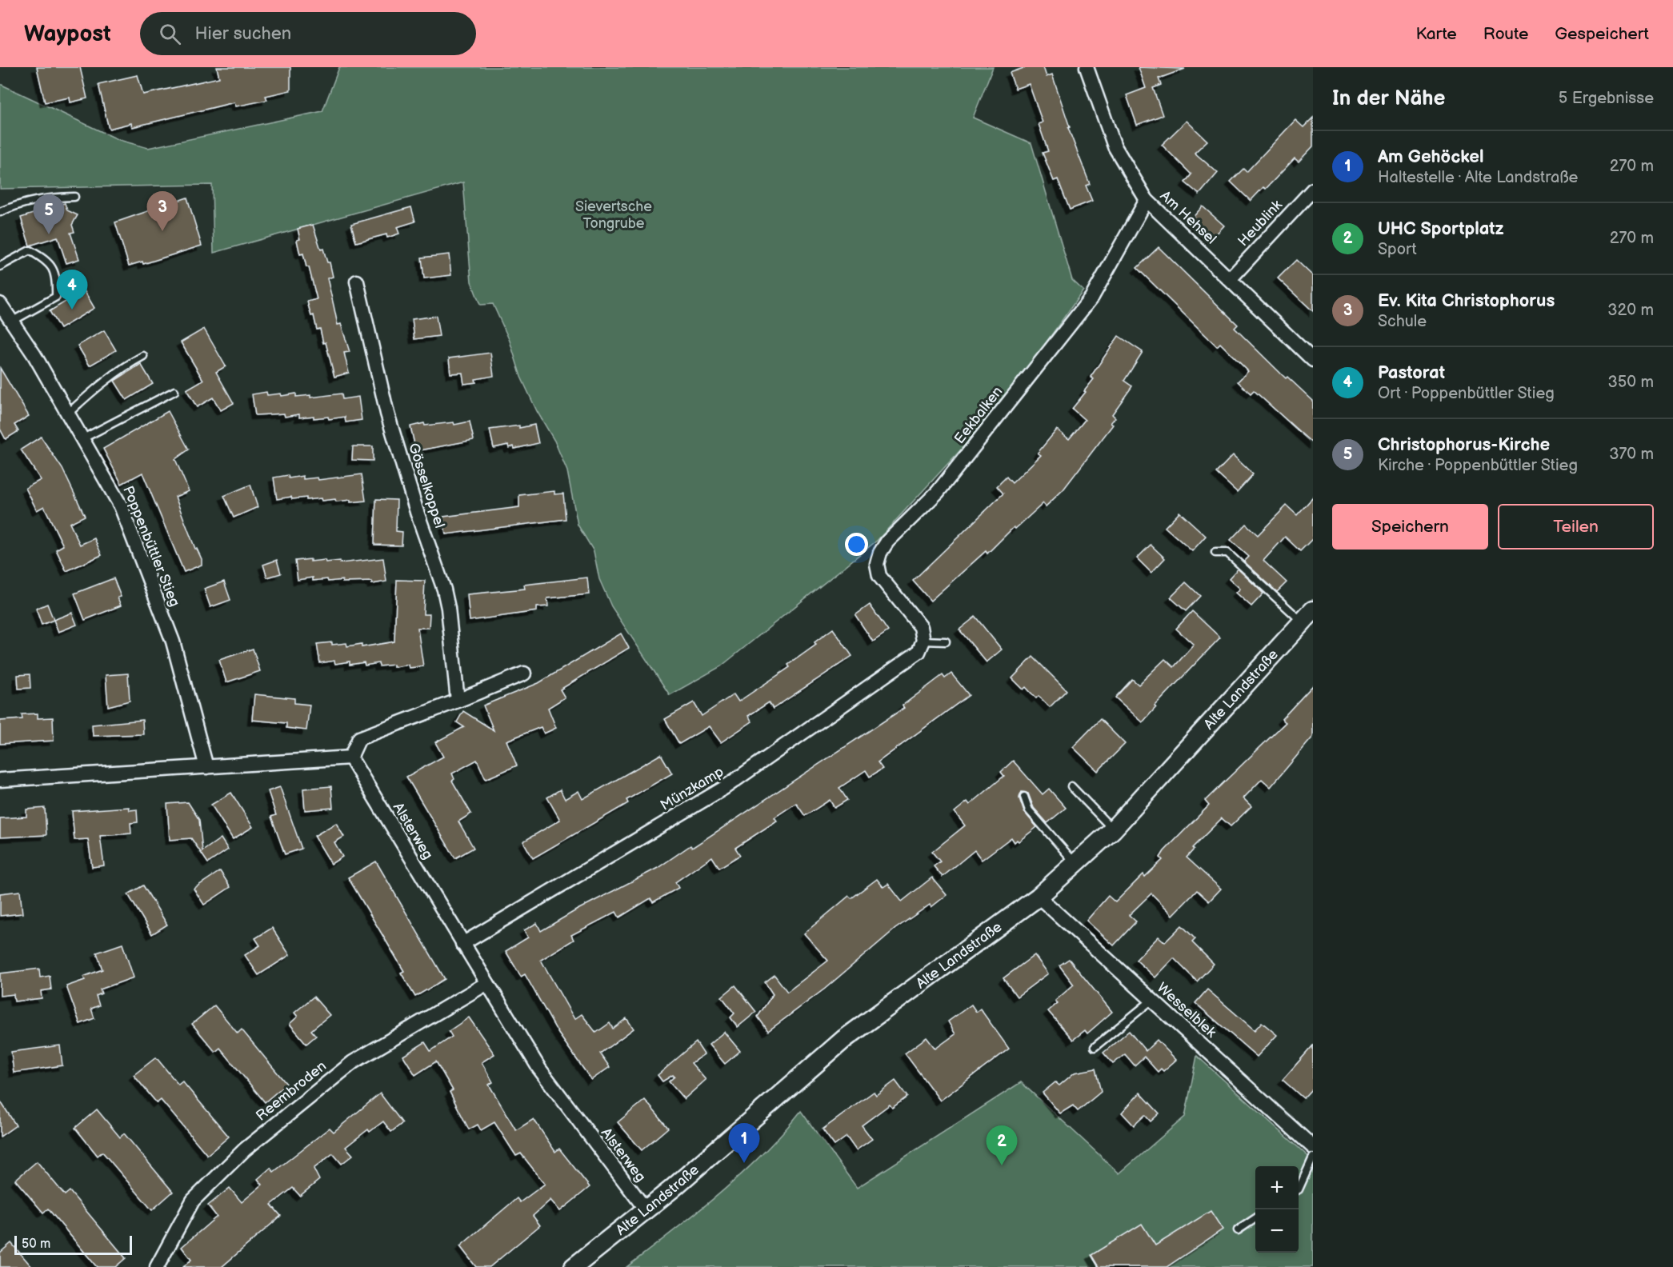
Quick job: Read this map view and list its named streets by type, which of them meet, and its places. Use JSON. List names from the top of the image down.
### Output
{
  "streets": {
    "main road": ["Alte Landstraße"],
    "street": [
      "Am Hehsel",
      "Heublink",
      "Eekbalken",
      "Gösselkoppel",
      "Poppenbüttler Stieg",
      "Münzkamp",
      "Alsterweg",
      "Wesselblek",
      "Reembroden"
    ]
  },
  "crossings": [
    ["Am Hehsel", "Heublink"],
    ["Am Hehsel", "Eekbalken"],
    ["Eekbalken", "Münzkamp"],
    ["Alte Landstraße", "Alsterweg"],
    ["Alte Landstraße", "Wesselblek"],
    ["Münzkamp", "Alsterweg"],
    ["Alsterweg", "Reembroden"]
  ],
  "parks": ["Sievertsche Tongrube"],
  "scale_bar": "50 m",
  "page": {
    "header": "Waypost",
    "search": "Hier suchen",
    "nav": ["Karte", "Route", "Gespeichert"],
    "heading": ["In der Nähe", "5 Ergebnisse"],
    "list": [
      {
        "mark": "1",
        "name": "Am Gehöckel",
        "note": "Haltestelle · Alte Landstraße",
        "value": "270 m"
      },
      {
        "mark": "2",
        "name": "UHC Sportplatz",
        "note": "Sport",
        "value": "270 m"
      },
      {
        "mark": "3",
        "name": "Ev. Kita Christophorus",
        "note": "Schule",
        "value": "320 m"
      },
      {
        "mark": "4",
        "name": "Pastorat",
        "note": "Ort · Poppenbüttler Stieg",
        "value": "350 m"
      },
      {
        "mark": "5",
        "name": "Christophorus-Kirche",
        "note": "Kirche · Poppenbüttler Stieg",
        "value": "370 m"
      }
    ],
    "pins": [
      "3",
      "5",
      "4",
      "1",
      "2"
    ],
    "buttons": ["Speichern", "Teilen"],
    "map_buttons": ["+", "−"],
    "scale": "50 m"
  }
}
